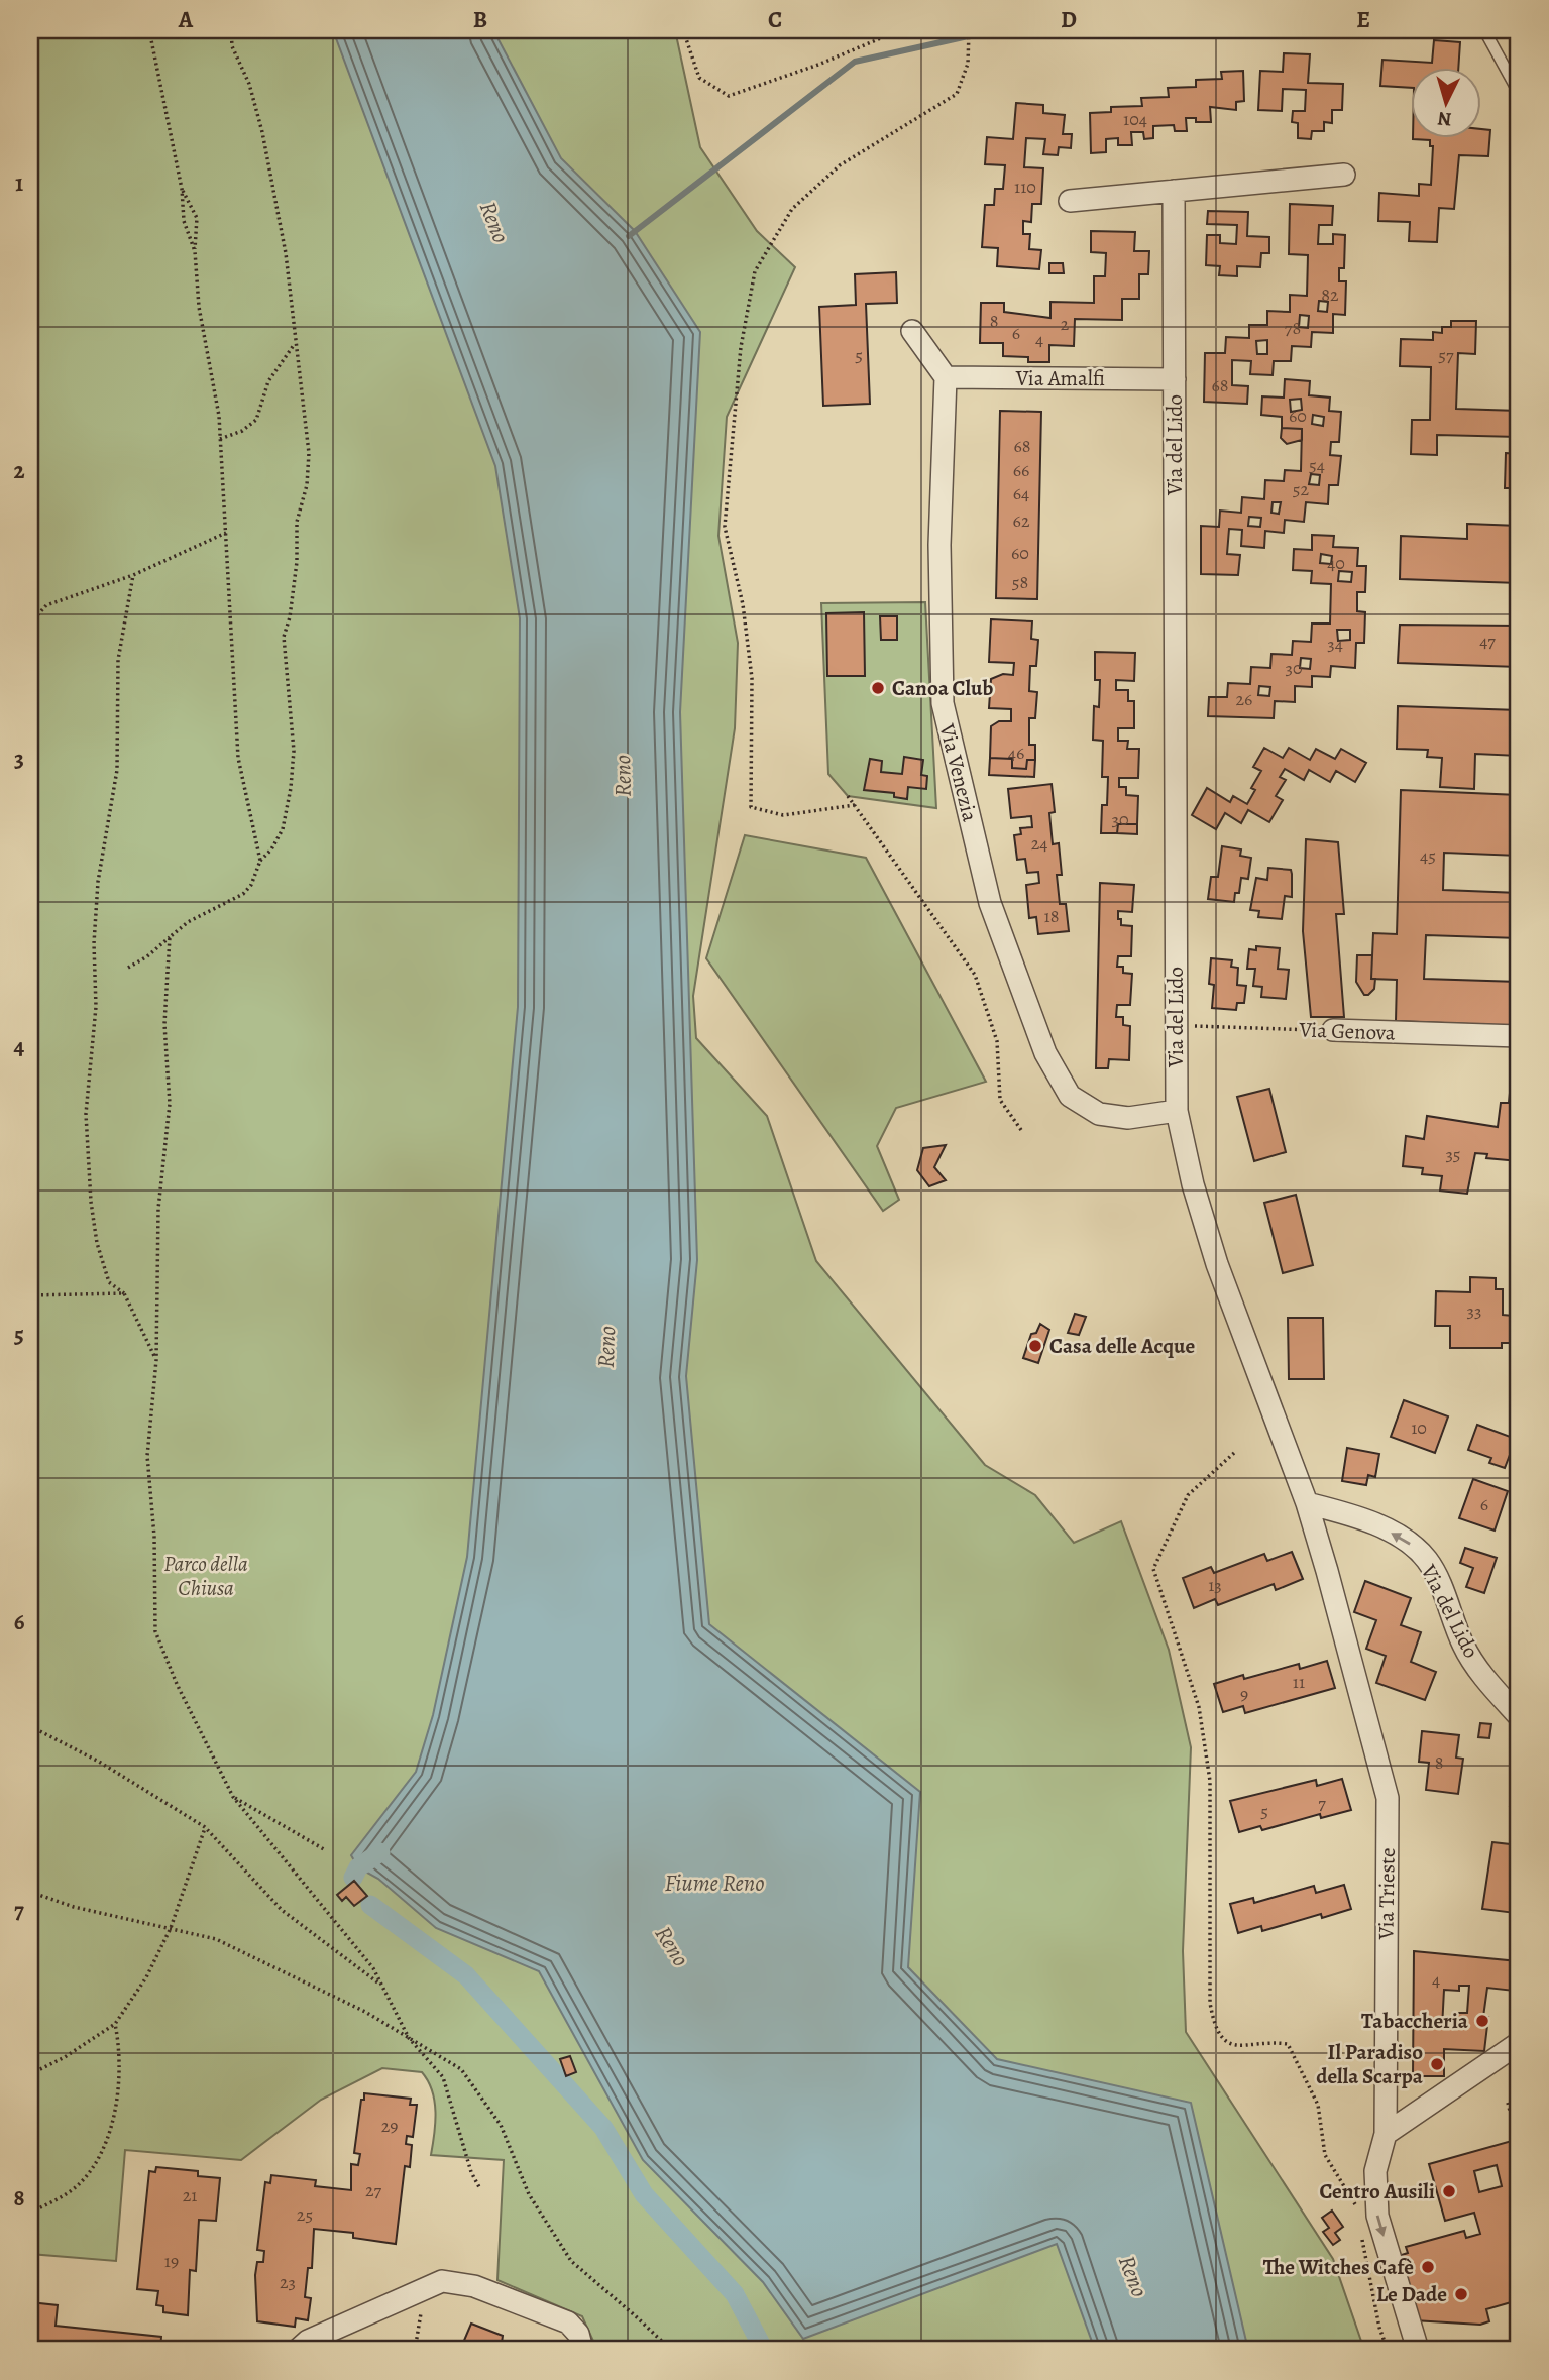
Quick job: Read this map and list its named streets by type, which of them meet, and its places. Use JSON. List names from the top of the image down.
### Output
{
  "streets": {
    "street": [
      "Via Amalfi",
      "Via del Lido",
      "Via Venezia",
      "Via Genova",
      "Via Trieste"
    ]
  },
  "crossings": [
    ["Via Amalfi", "Via del Lido"],
    ["Via Amalfi", "Via Venezia"],
    ["Via del Lido", "Via Venezia"],
    ["Via del Lido", "Via Genova"],
    ["Via del Lido", "Via Trieste"]
  ],
  "water": ["Reno", "Fiume Reno"],
  "parks": ["Parco della Chiusa"],
  "places": [
    "Canoa Club",
    "Casa delle Acque",
    "Tabaccheria",
    "Il Paradiso della Scarpa",
    "Centro Ausili",
    "The Witches Cafè",
    "Le Dade"
  ],
  "house_numbers": [
    "104",
    "110",
    "82",
    "8",
    "2",
    "78",
    "6",
    "4",
    "5",
    "57",
    "68",
    "60",
    "68",
    "54",
    "66",
    "52",
    "64",
    "62",
    "60",
    "40",
    "58",
    "47",
    "34",
    "30",
    "26",
    "46",
    "30",
    "24",
    "45",
    "18",
    "35",
    "33",
    "10",
    "6",
    "13",
    "11",
    "9",
    "8",
    "7",
    "5",
    "4",
    "29",
    "27",
    "21",
    "25",
    "19",
    "23"
  ],
  "north": "bottom",
  "grid": {
    "columns": [
      "A",
      "B",
      "C",
      "D",
      "E"
    ],
    "rows": [
      "1",
      "2",
      "3",
      "4",
      "5",
      "6",
      "7",
      "8"
    ]
  }
}
